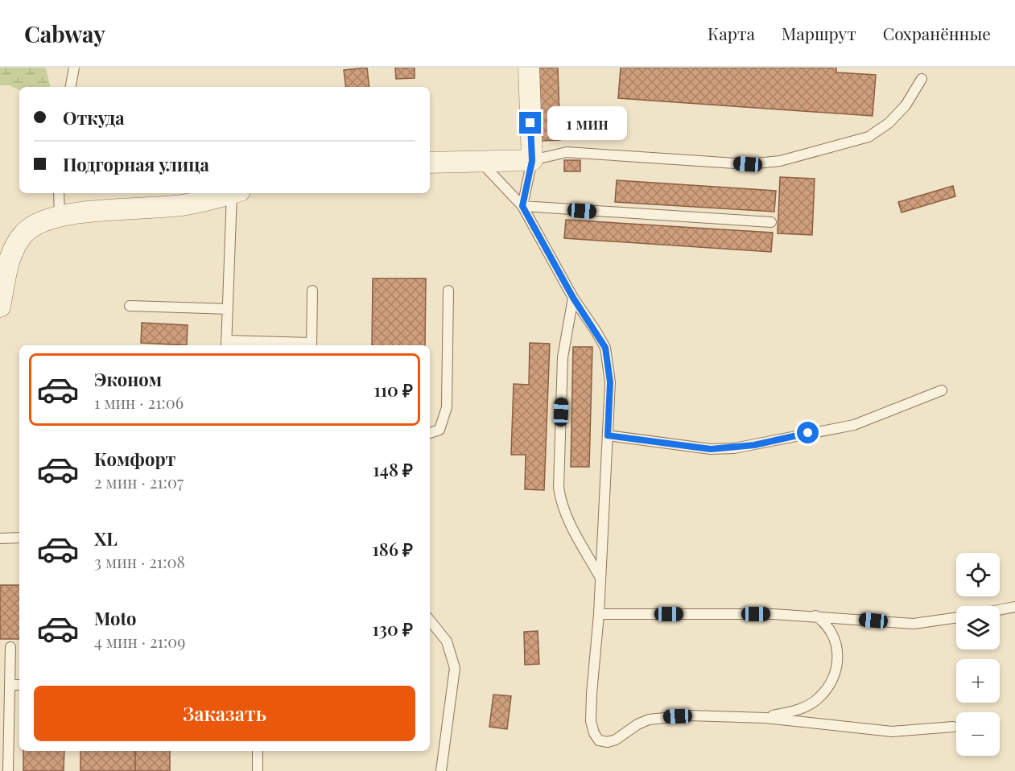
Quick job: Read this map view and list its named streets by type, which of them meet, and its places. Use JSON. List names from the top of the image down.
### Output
{
  "page": {
    "header": "Cabway",
    "nav": ["Карта", "Маршрут", "Сохранённые"],
    "banner": ["Откуда", "Подгорная улица"],
    "bubble": "1 мин",
    "list": [
      {
        "name": "Эконом",
        "note": "1 мин · 21:06",
        "value": "110 ₽"
      },
      {
        "name": "Комфорт",
        "note": "2 мин · 21:07",
        "value": "148 ₽"
      },
      {
        "name": "XL",
        "note": "3 мин · 21:08",
        "value": "186 ₽"
      },
      {
        "name": "Moto",
        "note": "4 мин · 21:09",
        "value": "130 ₽"
      }
    ],
    "map_buttons": ["+", "−"],
    "buttons": "Заказать"
  }
}
